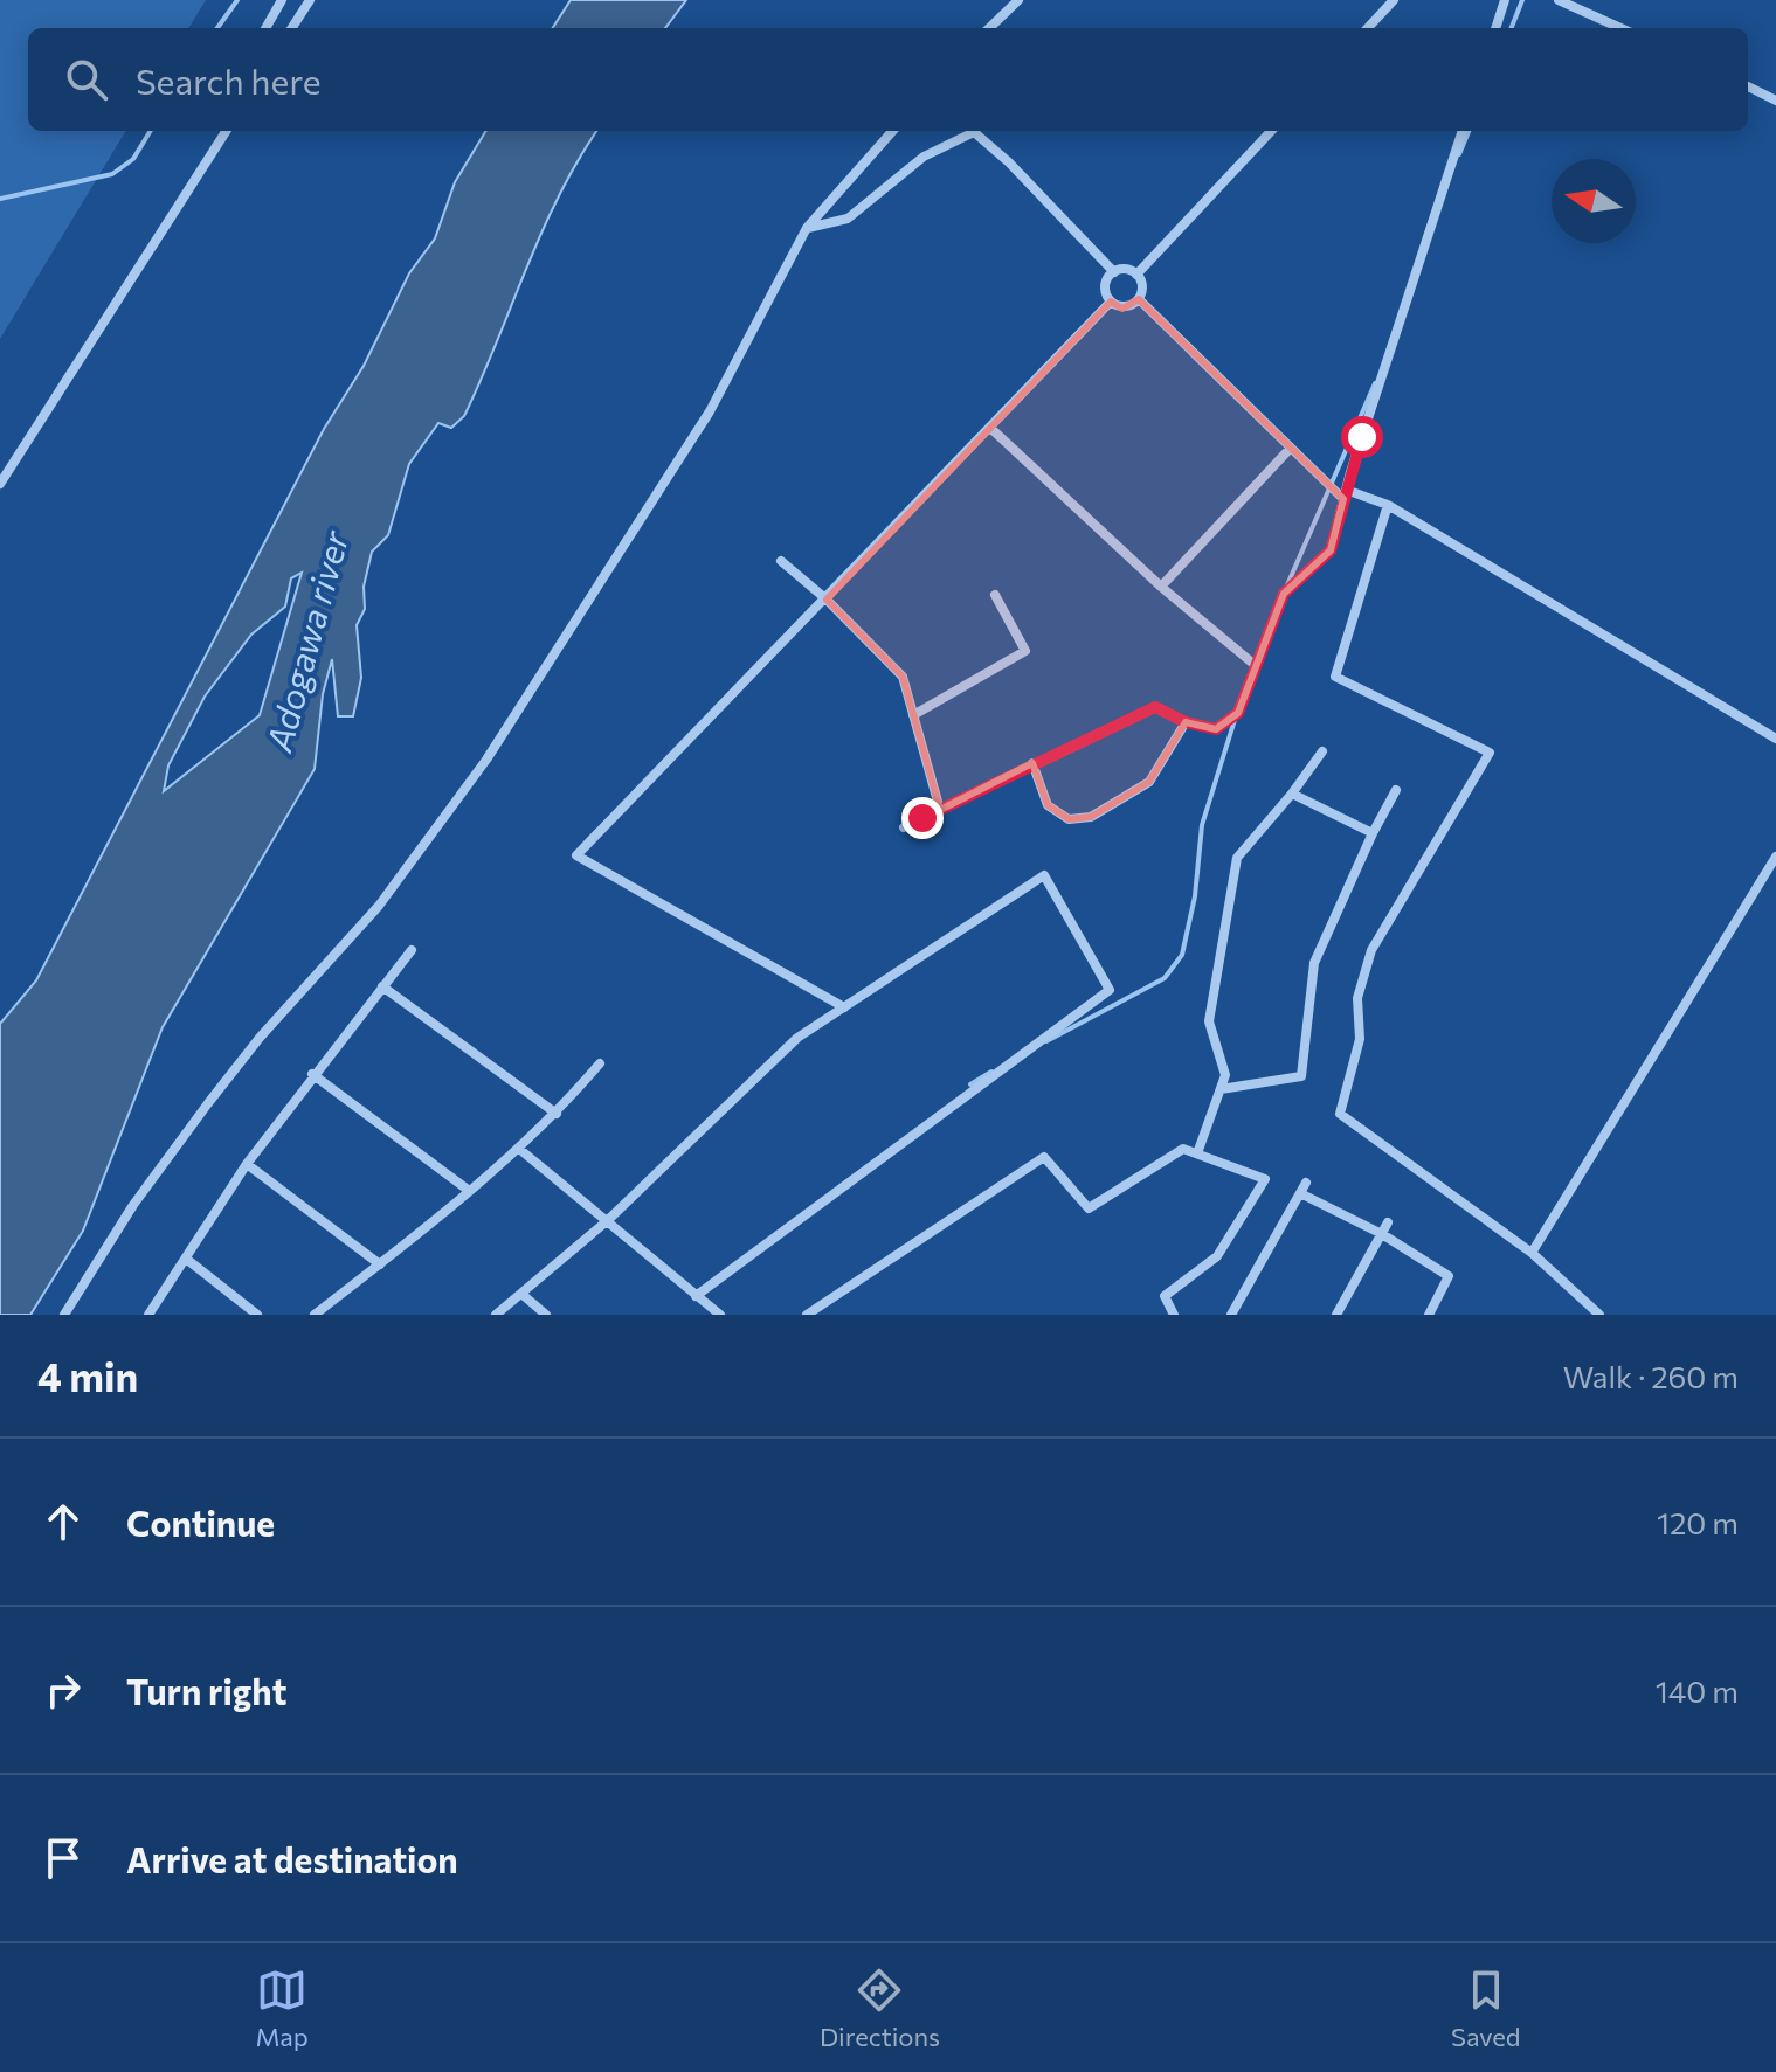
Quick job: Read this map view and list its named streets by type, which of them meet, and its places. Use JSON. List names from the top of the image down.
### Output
{
  "water": ["Adogawa river"],
  "north": "left",
  "page": {
    "search": "Search here",
    "heading": ["4 min", "Walk · 260 m"],
    "list": [
      ["Continue", "120 m"],
      ["Turn right", "140 m"],
      "Arrive at destination"
    ],
    "nav": ["Map", "Directions", "Saved"]
  }
}
